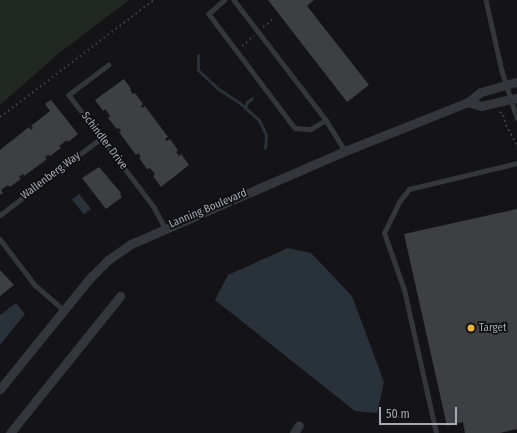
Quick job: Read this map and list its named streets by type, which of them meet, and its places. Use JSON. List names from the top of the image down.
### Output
{
  "streets": {
    "street": ["Lanning Boulevard"],
    "lane": ["Schindler Drive", "Wallenberg Way"]
  },
  "crossings": [
    ["Schindler Drive", "Wallenberg Way"],
    ["Schindler Drive", "Lanning Boulevard"]
  ],
  "places": ["Target"],
  "scale_bar": "50 m"
}
